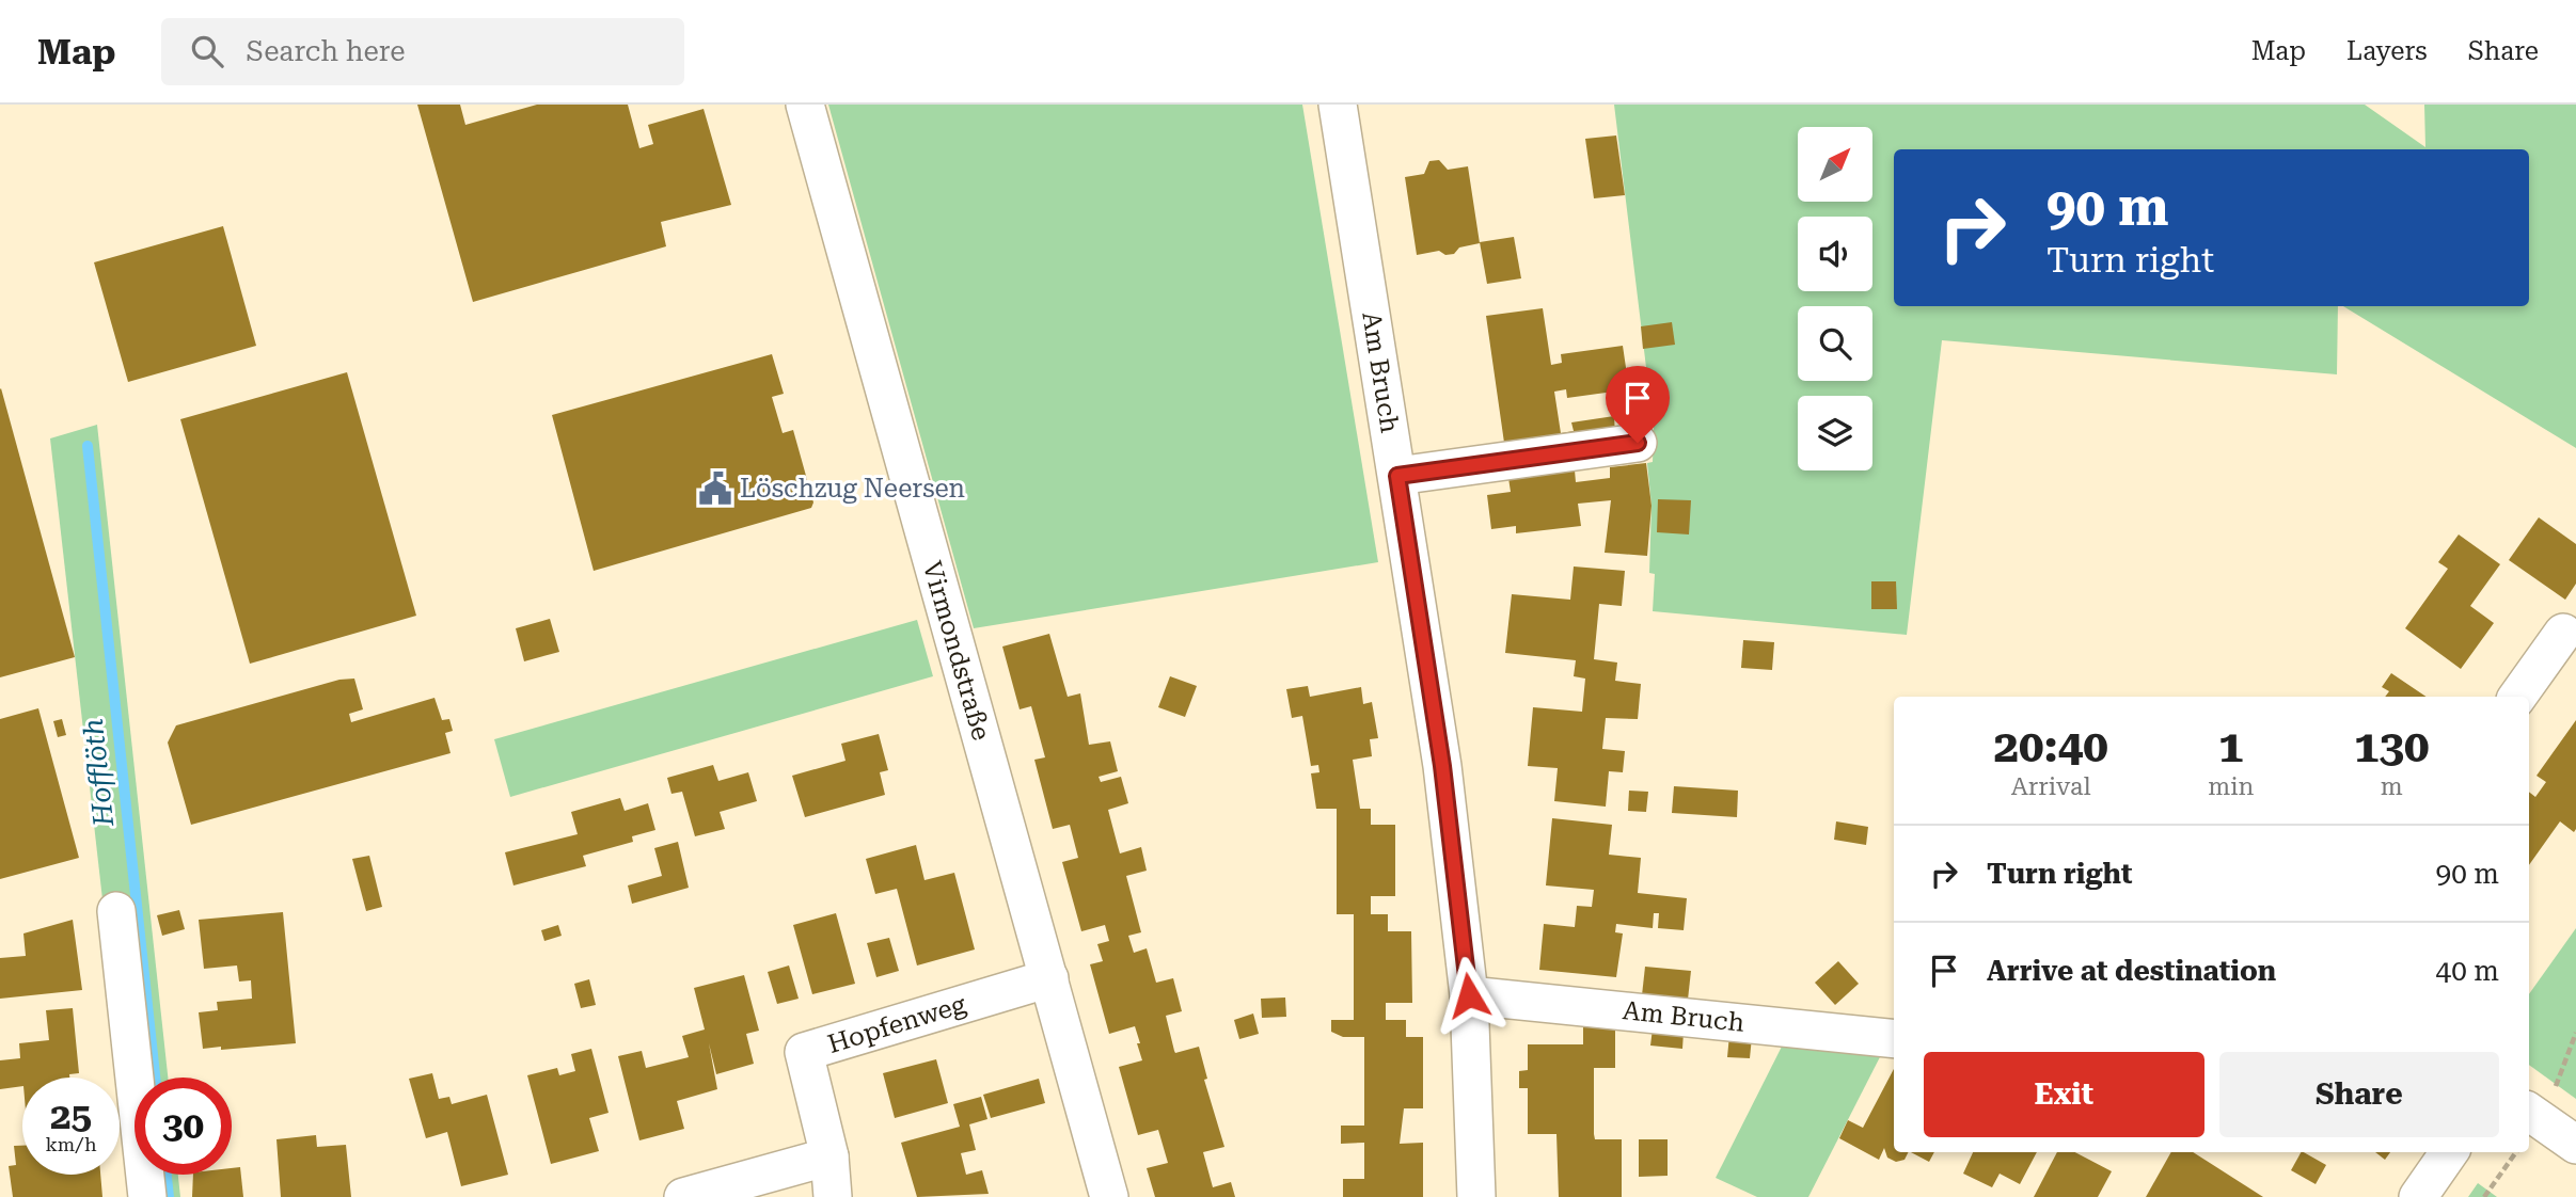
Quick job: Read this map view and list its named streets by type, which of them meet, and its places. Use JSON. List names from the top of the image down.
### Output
{
  "streets": {
    "street": ["Am Bruch", "Virmondstraße", "Hopfenweg"]
  },
  "crossings": [
    ["Virmondstraße", "Hopfenweg"]
  ],
  "water": ["Hofflöth"],
  "places": {
    "public building": ["Löschzug Neersen"]
  },
  "north": "top right",
  "page": {
    "header": "Map",
    "search": "Search here",
    "nav": ["Map", "Layers", "Share"],
    "turn": ["90 m", "Turn right"],
    "eta": [
      "20:40",
      "Arrival",
      "1",
      "min",
      "130",
      "m"
    ],
    "list": [
      {
        "name": "Turn right",
        "value": "90 m"
      },
      {
        "name": "Arrive at destination",
        "value": "40 m"
      }
    ],
    "buttons": ["Exit", "Share"],
    "speed": "25 km/h",
    "limit": "30"
  }
}
